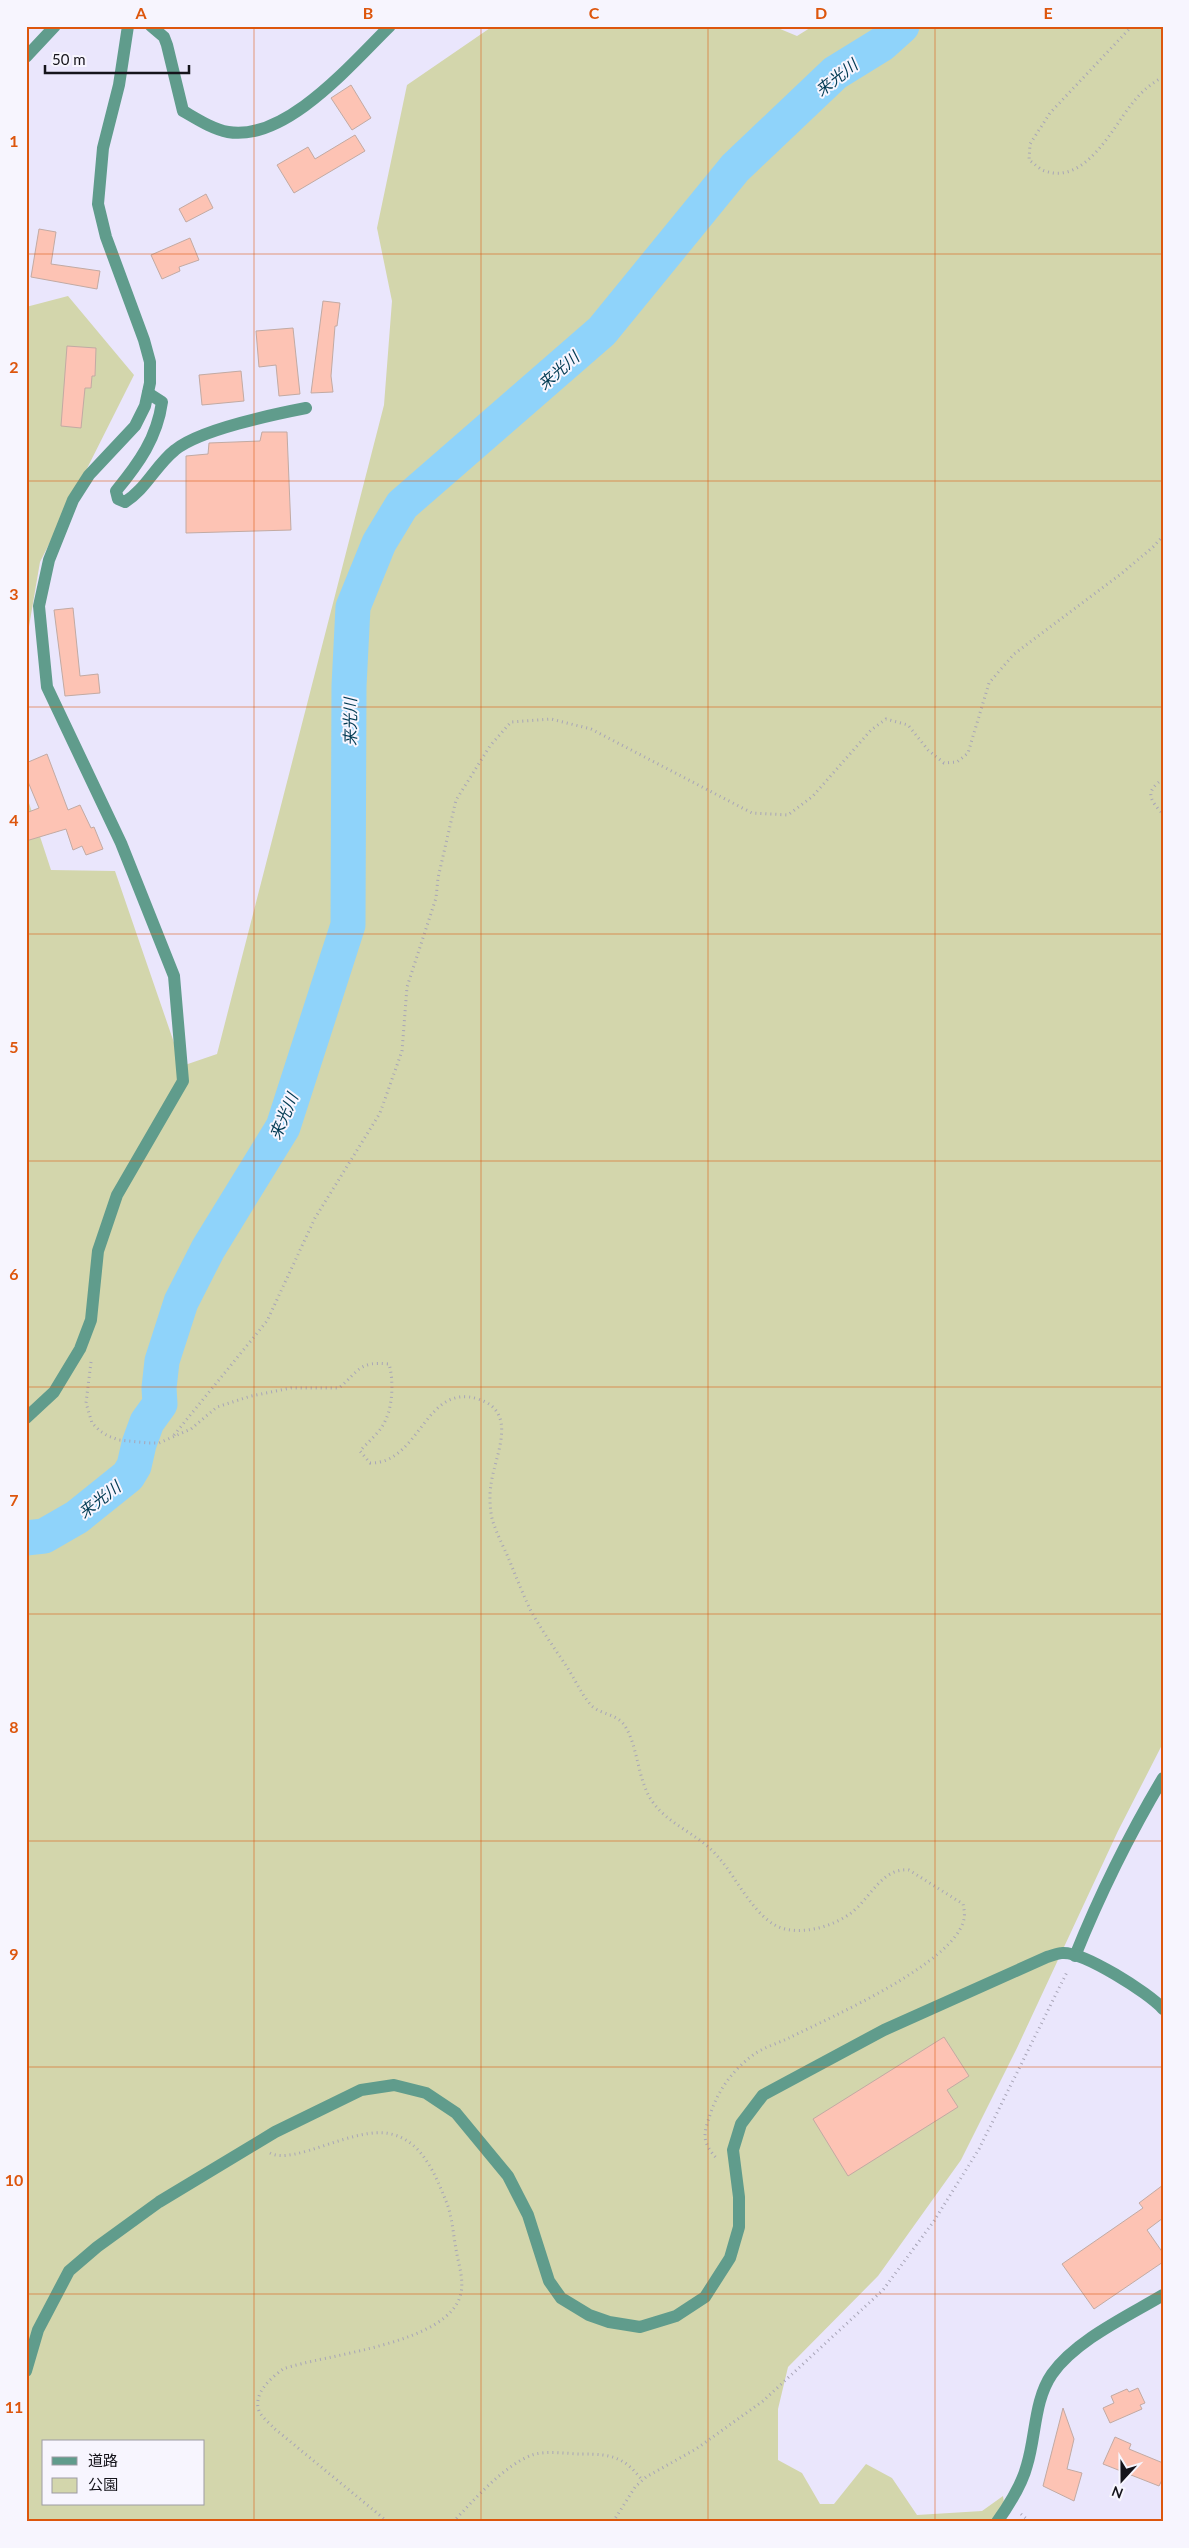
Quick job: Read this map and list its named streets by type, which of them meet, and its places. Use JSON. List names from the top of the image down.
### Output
{
  "water": ["来光川"],
  "legend": ["道路", "公園"],
  "scale_bar": "50 m",
  "north": "bottom",
  "grid": {
    "columns": [
      "A",
      "B",
      "C",
      "D",
      "E"
    ],
    "rows": [
      "1",
      "2",
      "3",
      "4",
      "5",
      "6",
      "7",
      "8",
      "9",
      "10",
      "11"
    ]
  }
}
